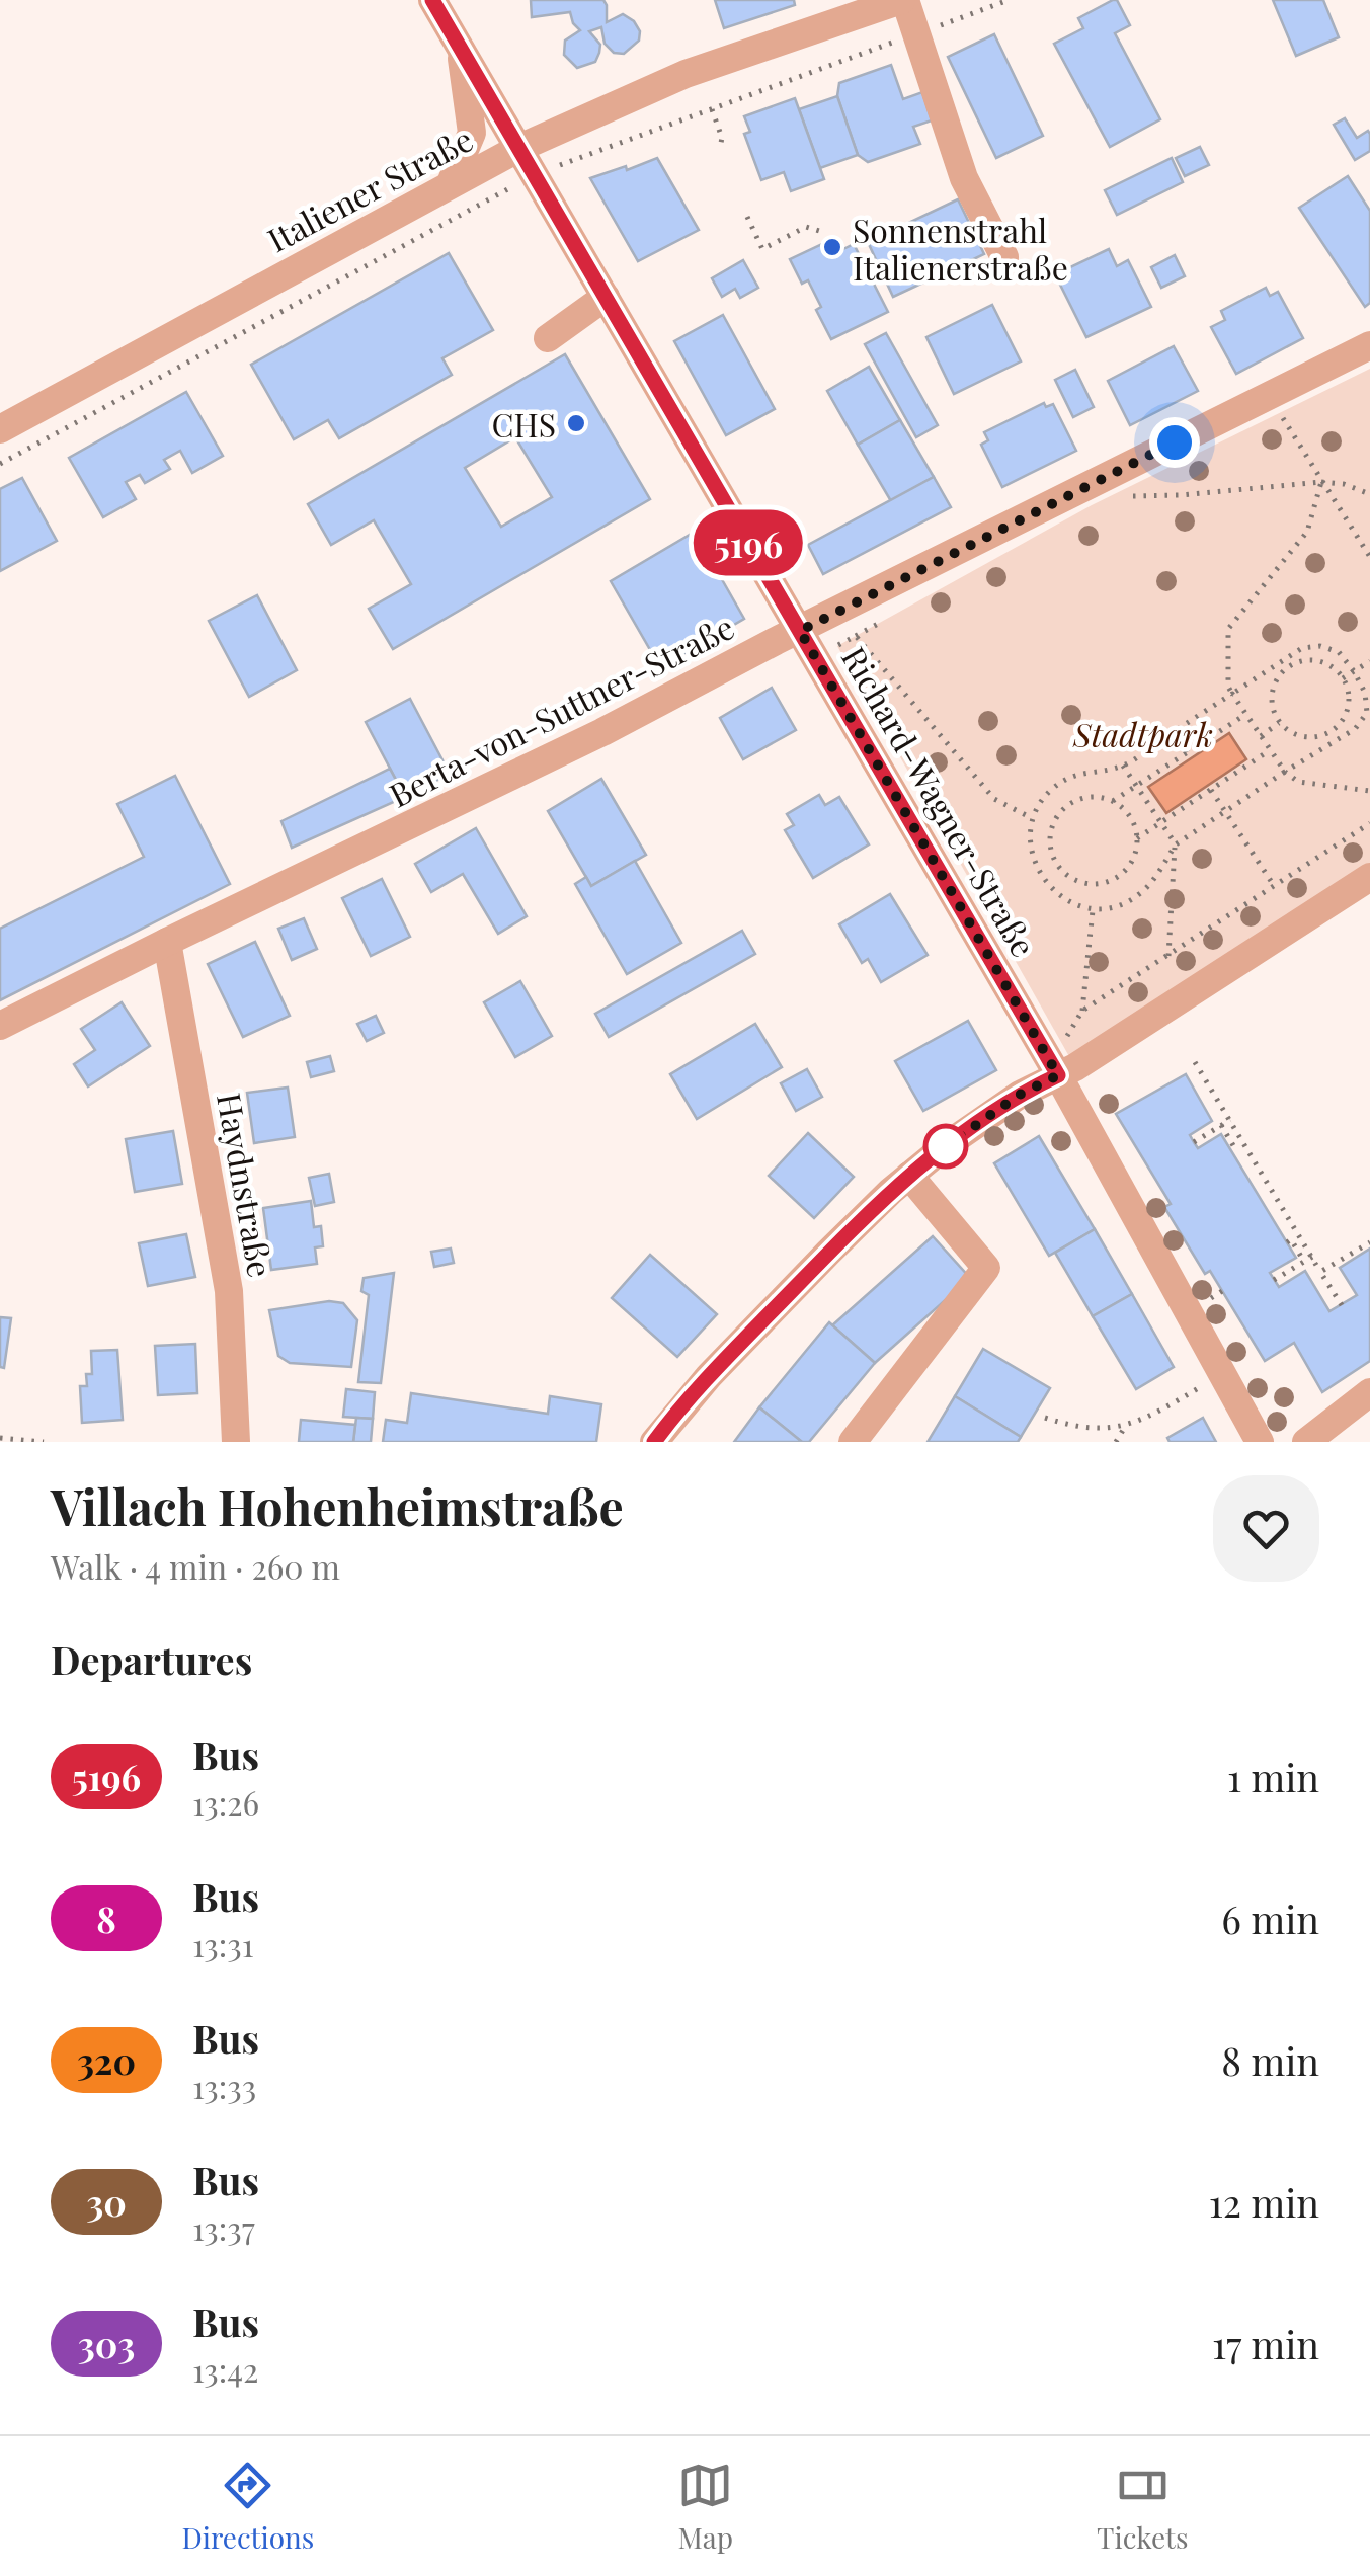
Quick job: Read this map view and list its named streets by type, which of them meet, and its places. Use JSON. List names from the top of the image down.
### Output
{
  "streets": {
    "street": [
      "Italiener Straße",
      "Berta-von-Suttner-Straße",
      "Richard-Wagner-Straße",
      "Haydnstraße"
    ]
  },
  "crossings": [
    ["Italiener Straße", "Richard-Wagner-Straße"],
    ["Berta-von-Suttner-Straße", "Richard-Wagner-Straße"],
    ["Berta-von-Suttner-Straße", "Haydnstraße"]
  ],
  "parks": ["Stadtpark"],
  "places": ["Sonnenstrahl Italienerstraße", "CHS"],
  "lines": ["bus line 5196"],
  "page": {
    "on_map": "5196",
    "heading": [
      ["Villach Hohenheimstraße", "Walk · 4 min · 260 m"],
      "Departures"
    ],
    "list": [
      {
        "mark": "5196",
        "name": "Bus",
        "note": "13:26",
        "value": "1 min"
      },
      {
        "mark": "8",
        "name": "Bus",
        "note": "13:31",
        "value": "6 min"
      },
      {
        "mark": "320",
        "name": "Bus",
        "note": "13:33",
        "value": "8 min"
      },
      {
        "mark": "30",
        "name": "Bus",
        "note": "13:37",
        "value": "12 min"
      },
      {
        "mark": "303",
        "name": "Bus",
        "note": "13:42",
        "value": "17 min"
      }
    ],
    "tabs": ["Directions", "Map", "Tickets"]
  }
}
